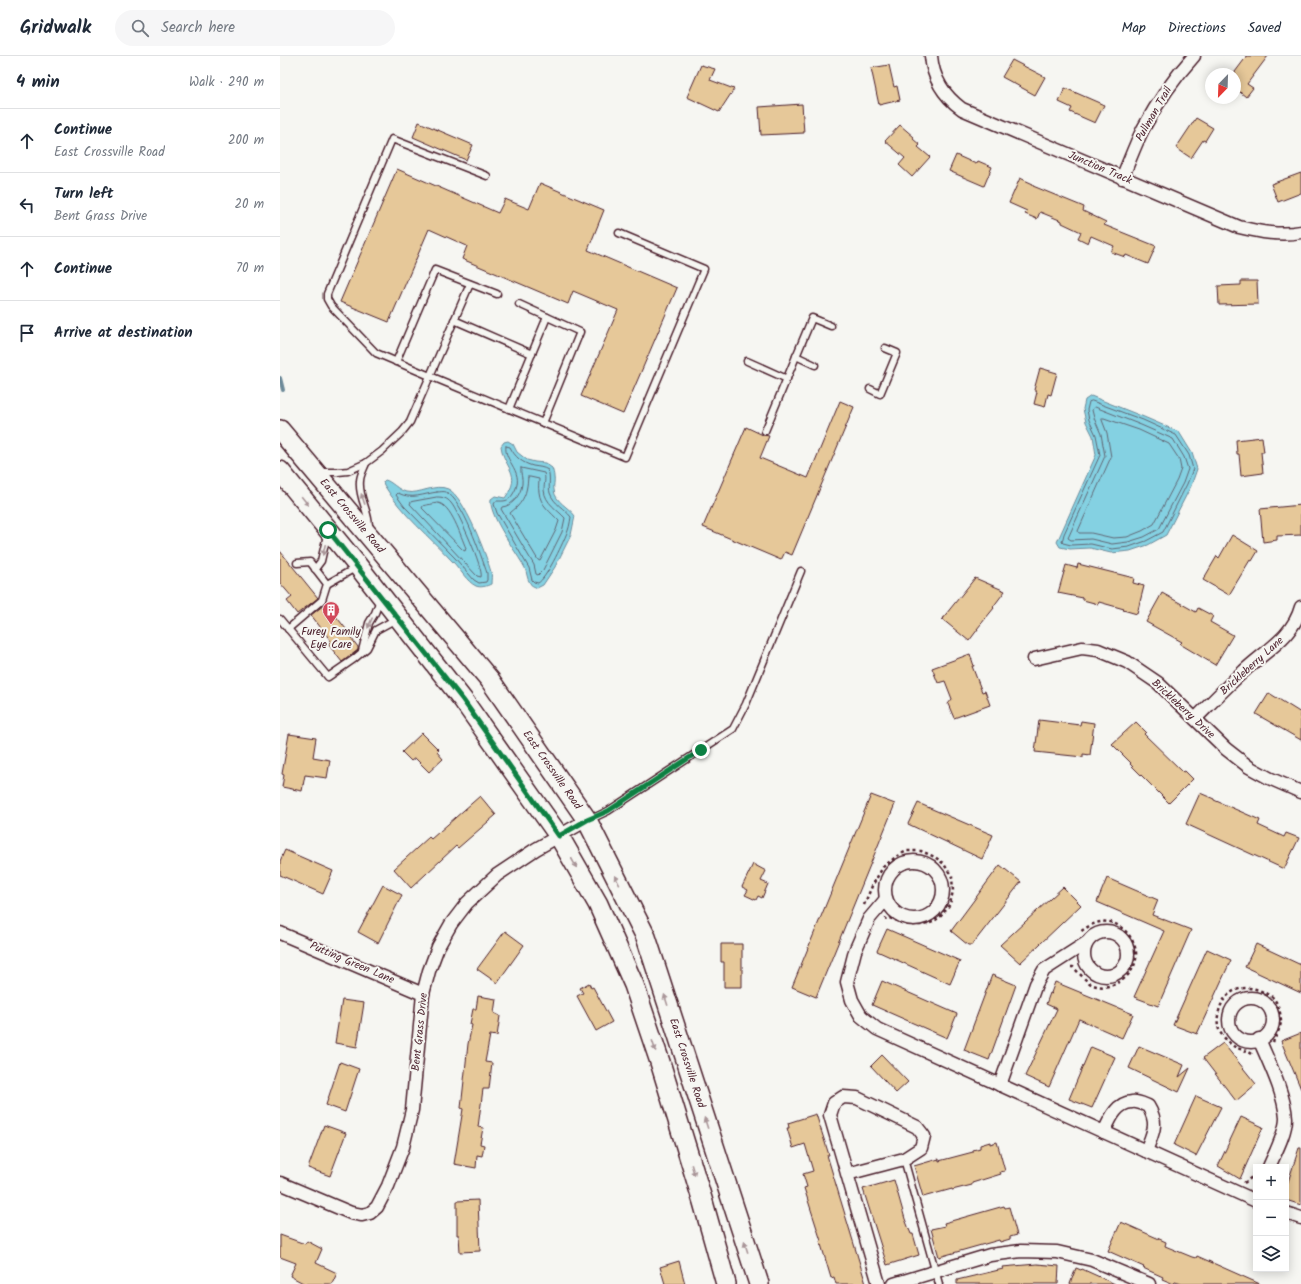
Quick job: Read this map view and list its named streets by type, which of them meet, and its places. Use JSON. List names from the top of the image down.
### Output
{
  "streets": {
    "main road": ["East Crossville Road"],
    "street": [
      "Pullman Trail",
      "Junction Track",
      "Brickleberry Lane",
      "Brickleberry Drive",
      "Putting Green Lane",
      "Bent Grass Drive"
    ]
  },
  "crossings": [
    ["Pullman Trail", "Junction Track"],
    ["East Crossville Road", "Bent Grass Drive"],
    ["Brickleberry Lane", "Brickleberry Drive"],
    ["Putting Green Lane", "Bent Grass Drive"]
  ],
  "places": {
    "building": ["Furey Family Eye Care"]
  },
  "north": "bottom left",
  "page": {
    "header": "Gridwalk",
    "search": "Search here",
    "nav": ["Map", "Directions", "Saved"],
    "heading": ["4 min", "Walk · 290 m"],
    "list": [
      ["Continue", "East Crossville Road", "200 m"],
      ["Turn left", "Bent Grass Drive", "20 m"],
      ["Continue", "70 m"],
      "Arrive at destination"
    ],
    "map_buttons": ["+", "−"]
  }
}
